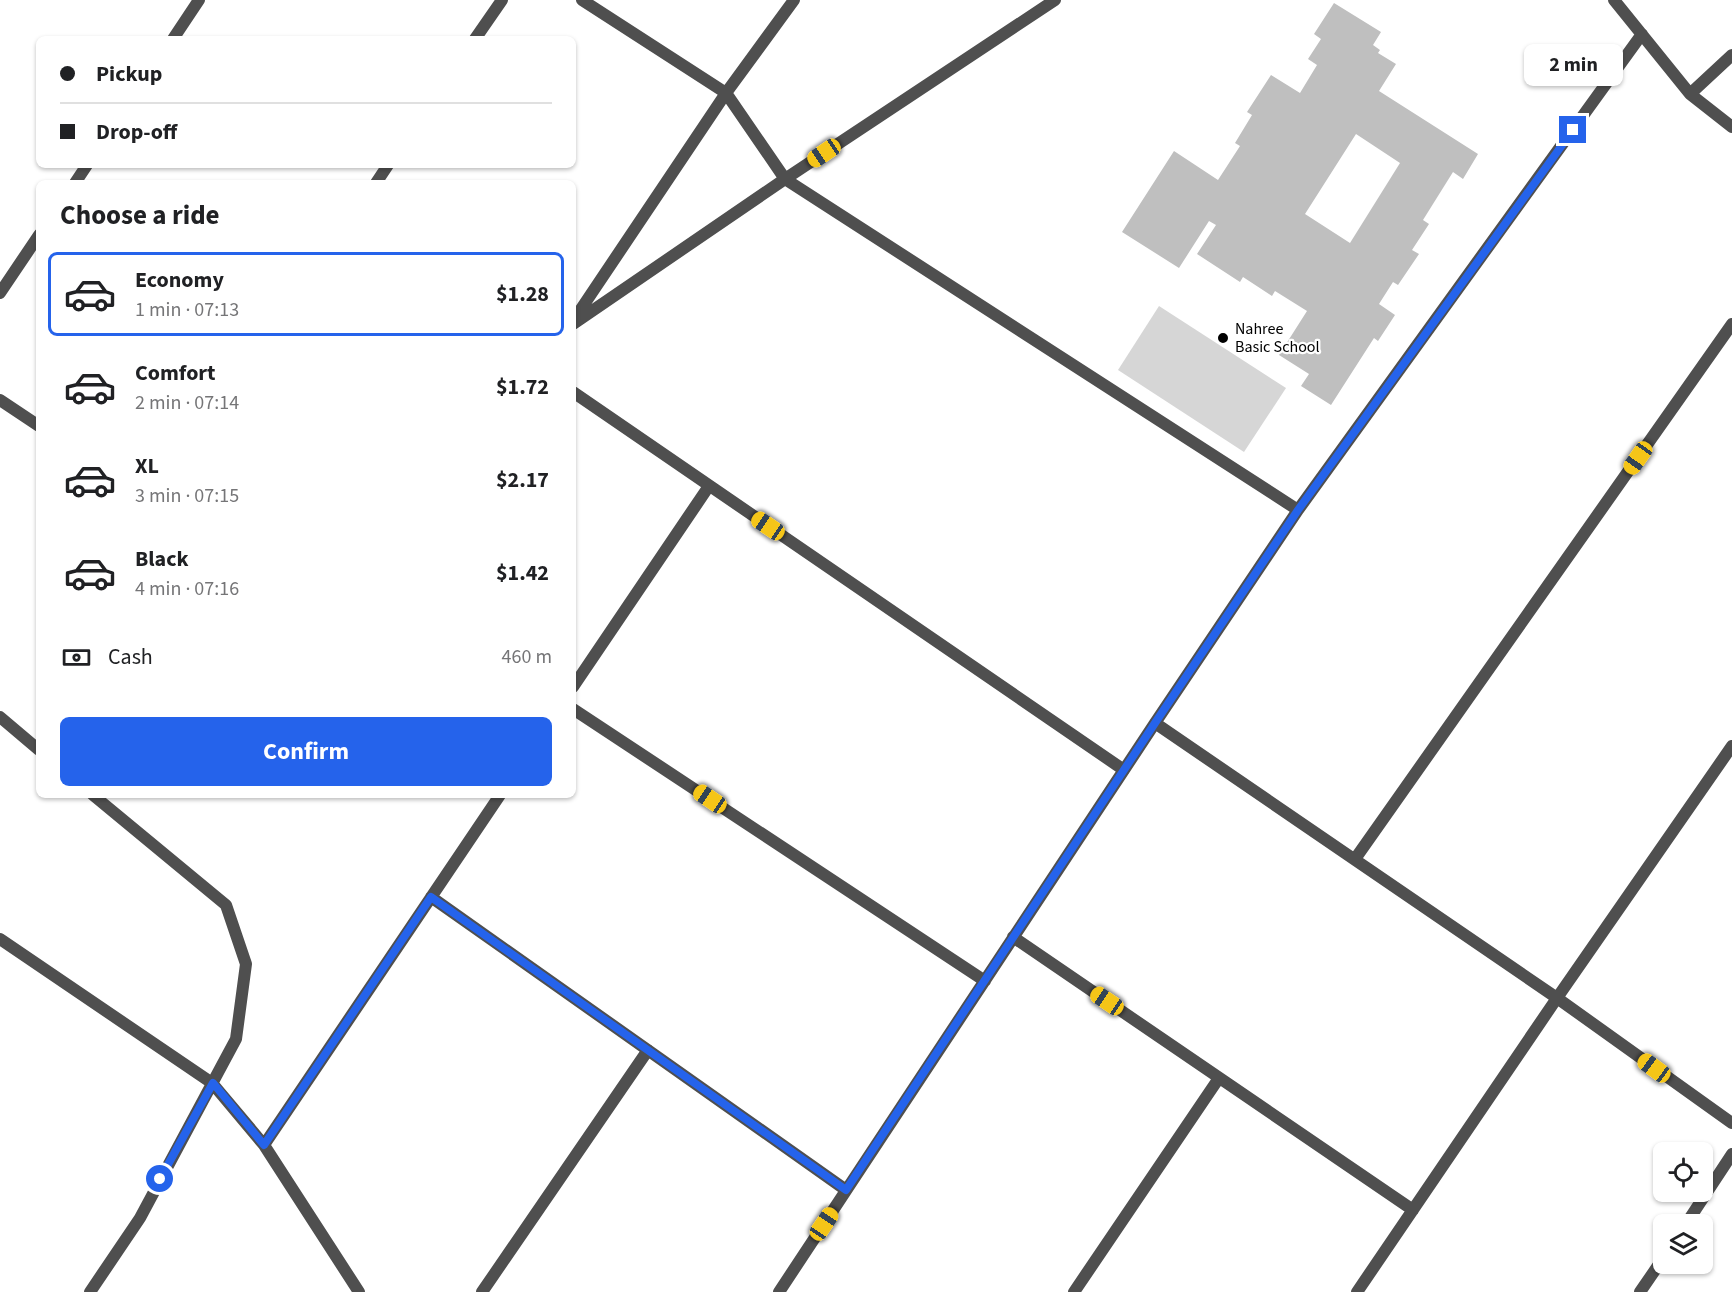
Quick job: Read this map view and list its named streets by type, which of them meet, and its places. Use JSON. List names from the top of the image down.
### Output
{
  "places": ["Nahree Basic School"],
  "page": {
    "banner": ["Pickup", "Drop-off"],
    "bubble": "2 min",
    "heading": "Choose a ride",
    "list": [
      {
        "name": "Economy",
        "note": "1 min · 07:13",
        "value": "$1.28"
      },
      {
        "name": "Comfort",
        "note": "2 min · 07:14",
        "value": "$1.72"
      },
      {
        "name": "XL",
        "note": "3 min · 07:15",
        "value": "$2.17"
      },
      {
        "name": "Black",
        "note": "4 min · 07:16",
        "value": "$1.42"
      }
    ],
    "pay": ["Cash", "460 m"],
    "buttons": "Confirm"
  }
}
